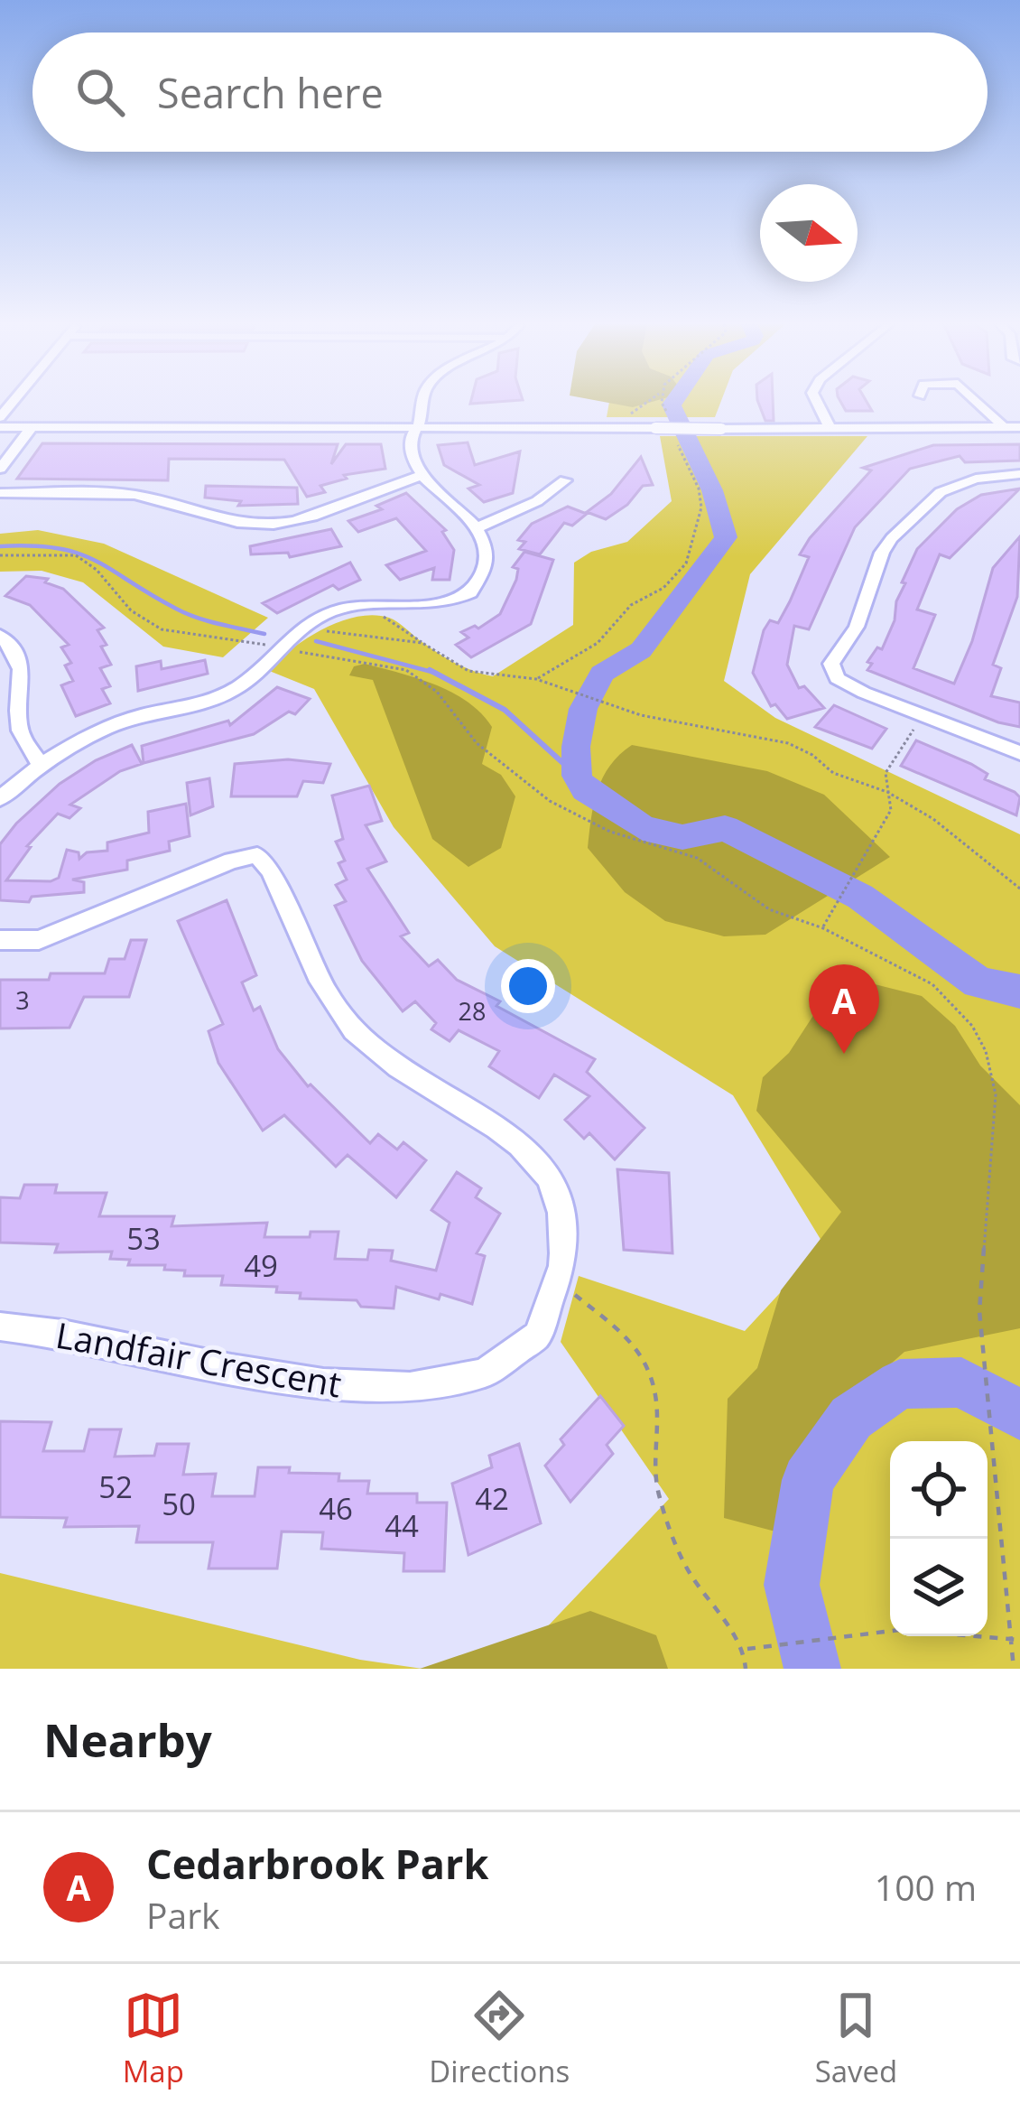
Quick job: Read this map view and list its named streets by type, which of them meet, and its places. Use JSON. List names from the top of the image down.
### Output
{
  "streets": {
    "street": ["Landfair Crescent"]
  },
  "house_numbers": [
    "3",
    "28",
    "53",
    "49",
    "52",
    "42",
    "50",
    "46",
    "44"
  ],
  "north": "right",
  "page": {
    "search": "Search here",
    "pins": "A",
    "heading": "Nearby",
    "list": [
      {
        "mark": "A",
        "name": "Cedarbrook Park",
        "note": "Park",
        "value": "100 m"
      }
    ],
    "nav": ["Map", "Directions", "Saved"]
  }
}
